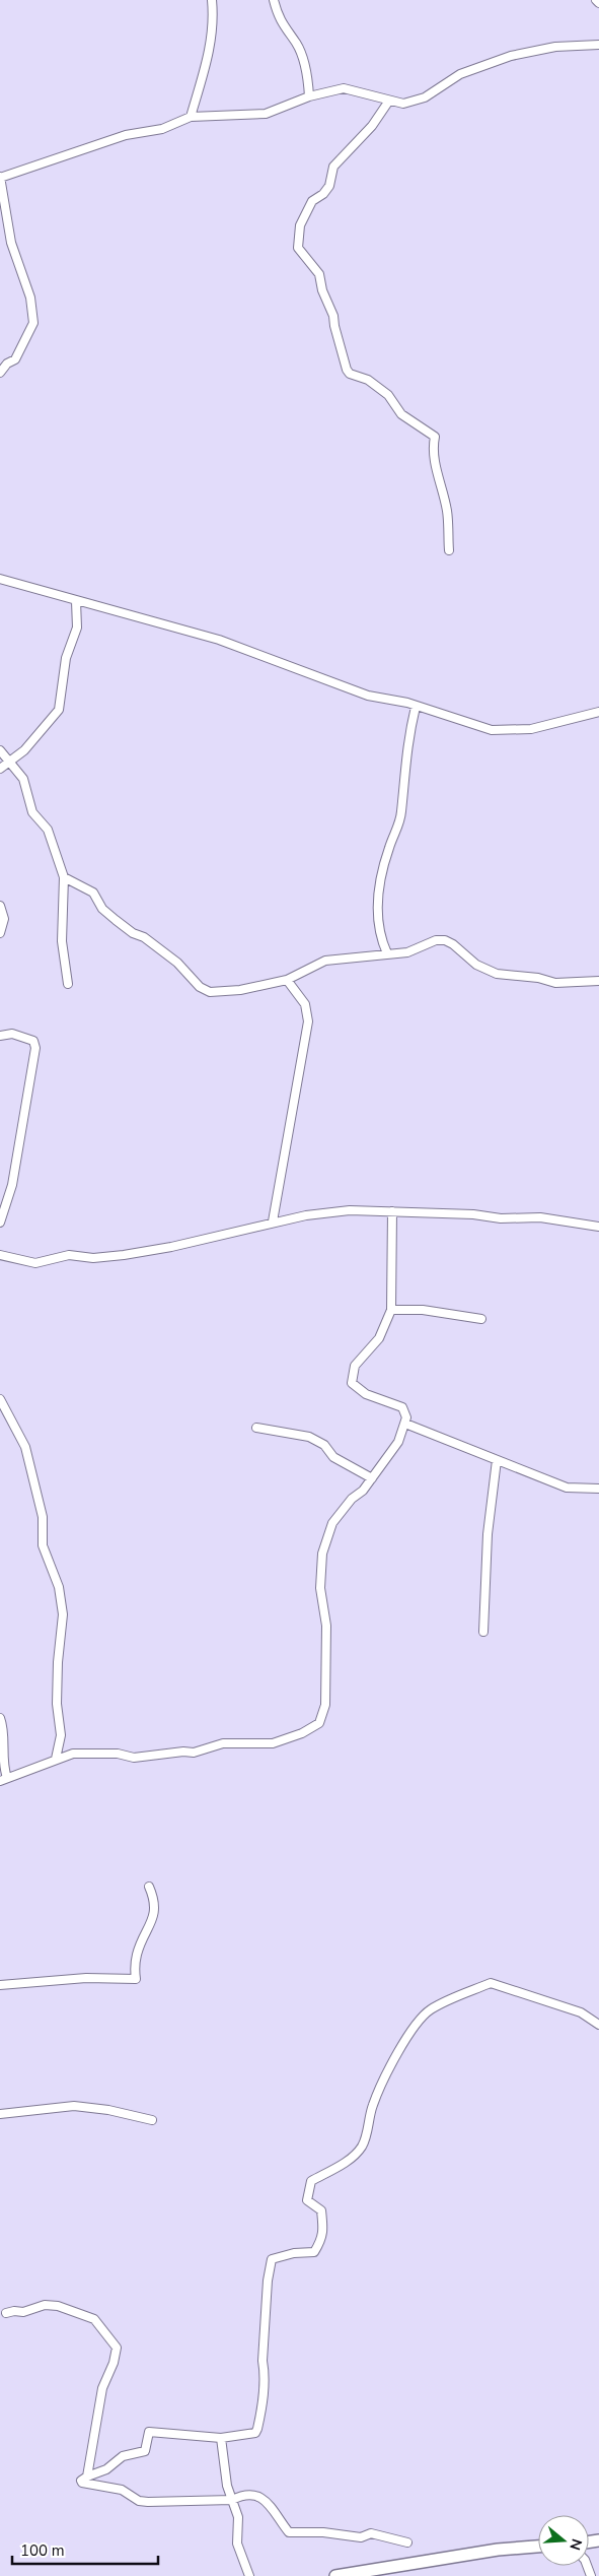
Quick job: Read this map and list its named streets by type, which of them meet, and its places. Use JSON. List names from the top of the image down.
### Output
{
  "scale_bar": "100 m",
  "north": "right"
}
